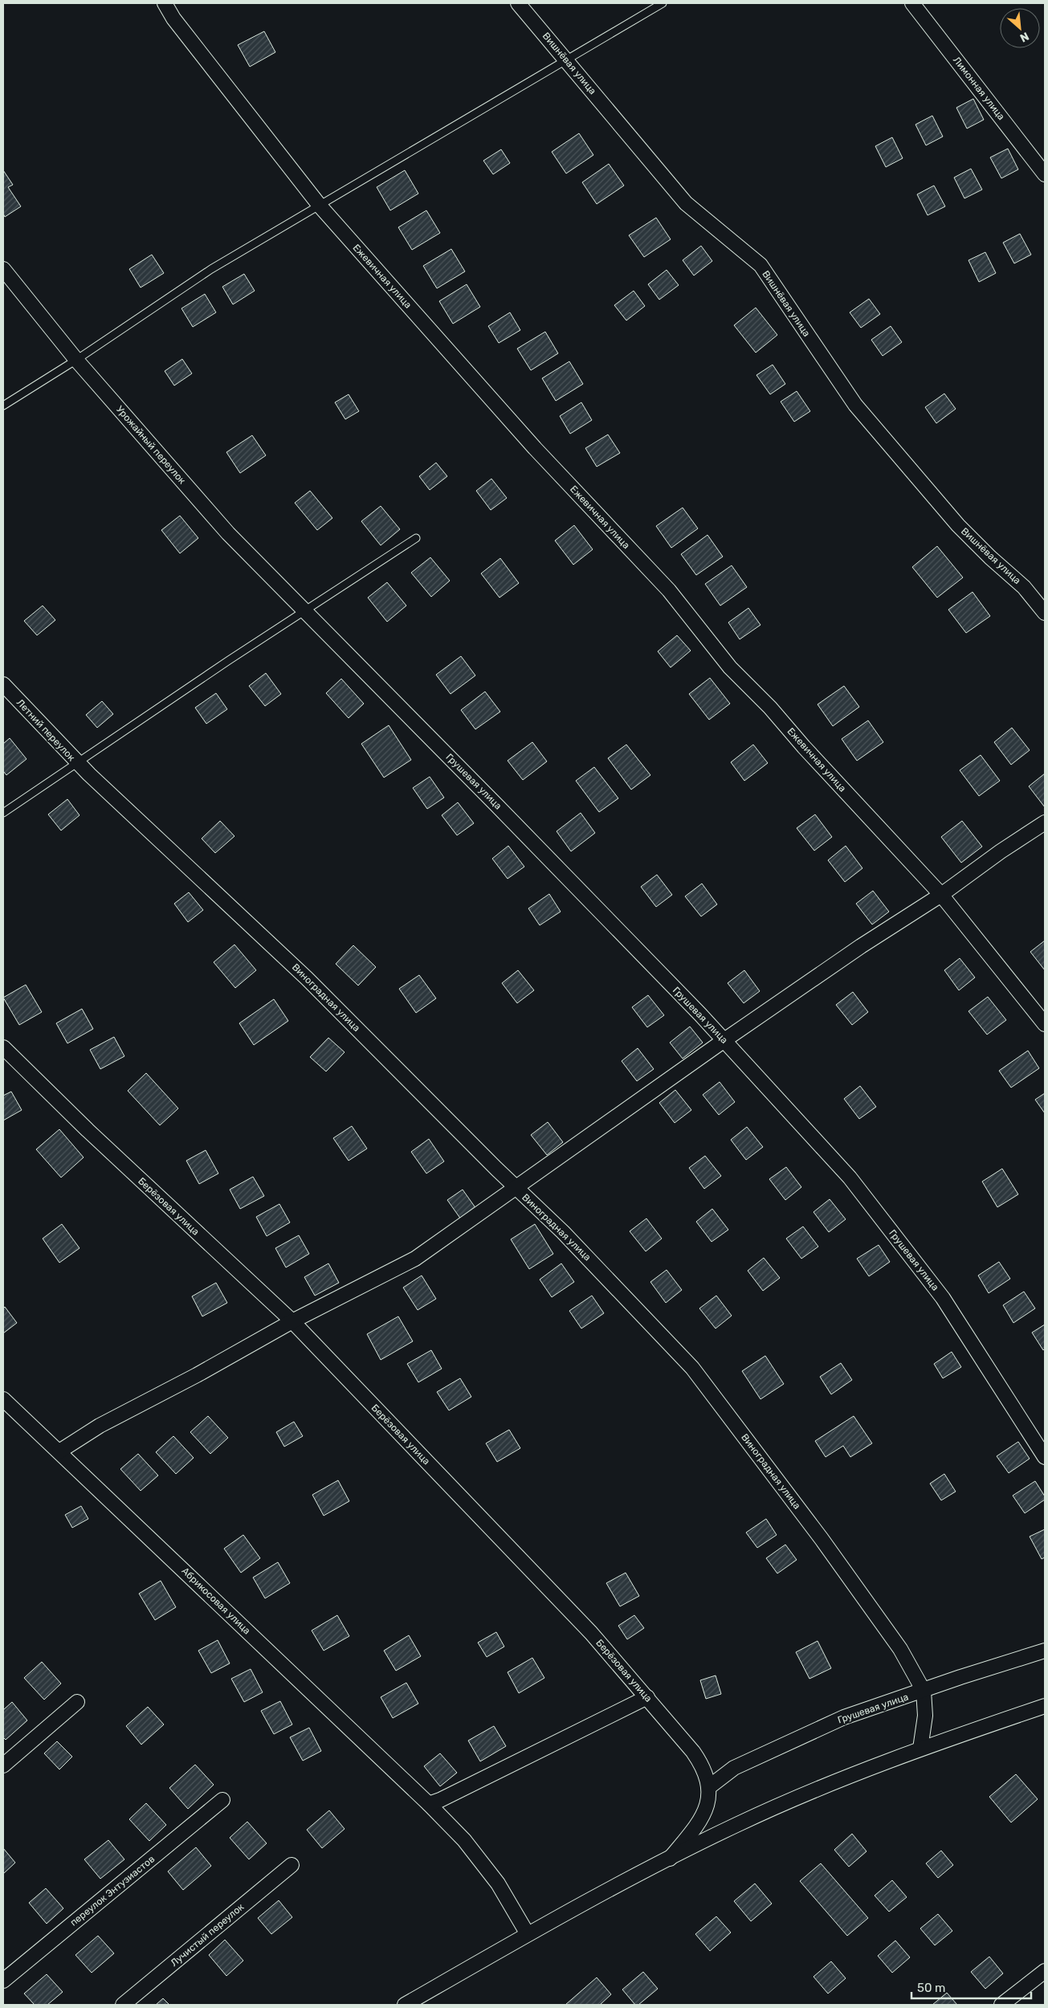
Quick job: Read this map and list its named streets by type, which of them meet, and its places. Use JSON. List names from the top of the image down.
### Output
{
  "streets": {
    "street": [
      "Вишнёвая улица",
      "Лимонная улица",
      "Ежевичная улица",
      "Урожайный переулок",
      "Летний переулок",
      "Грушевая улица",
      "Виноградная улица",
      "Берёзовая улица",
      "Абрикосовая улица",
      "переулок Энтузиастов",
      "Лучистый переулок"
    ]
  },
  "crossings": [
    ["Урожайный переулок", "Грушевая улица"],
    ["Летний переулок", "Виноградная улица"],
    ["Грушевая улица", "Виноградная улица"],
    ["Грушевая улица", "Берёзовая улица"]
  ],
  "scale_bar": "50 m",
  "north": "bottom right"
}
